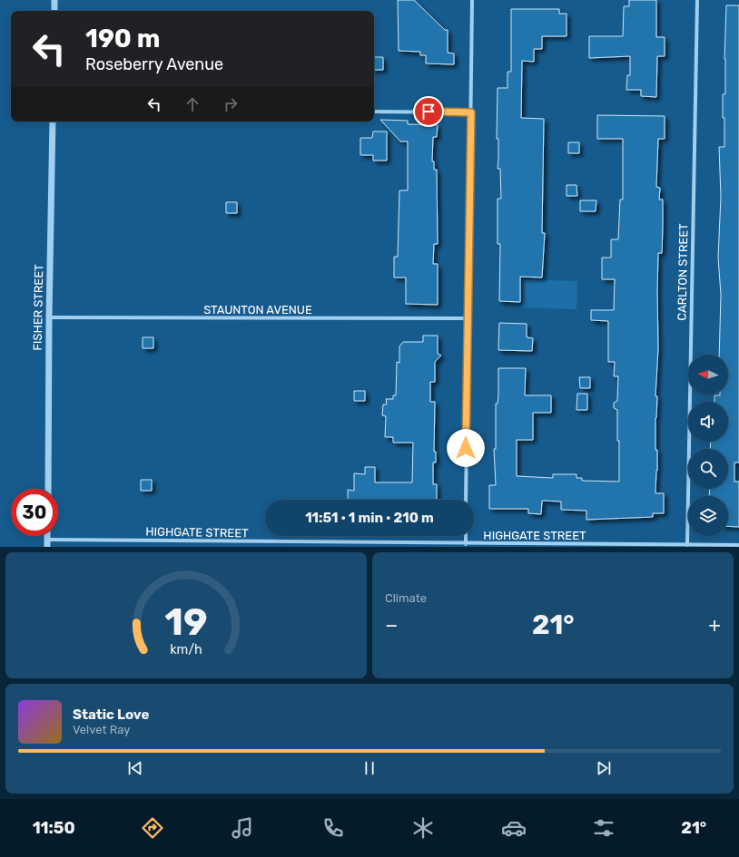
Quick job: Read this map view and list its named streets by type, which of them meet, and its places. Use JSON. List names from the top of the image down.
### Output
{
  "streets": {
    "street": [
      "CARLTON STREET",
      "FISHER STREET",
      "STAUNTON AVENUE",
      "HIGHGATE STREET"
    ]
  },
  "crossings": [
    ["CARLTON STREET", "HIGHGATE STREET"],
    ["FISHER STREET", "STAUNTON AVENUE"]
  ],
  "north": "left",
  "page": {
    "turn": ["190 m", "Roseberry Avenue"],
    "limit": "30",
    "trip": "11:51 · 1 min · 210 m",
    "tile": "Climate",
    "heat": ["−", "21°", "+"],
    "song": ["Static Love", "Velvet Ray"],
    "tabs": ["11:50", "21°"],
    "gauge": ["19", "km/h"]
  }
}
